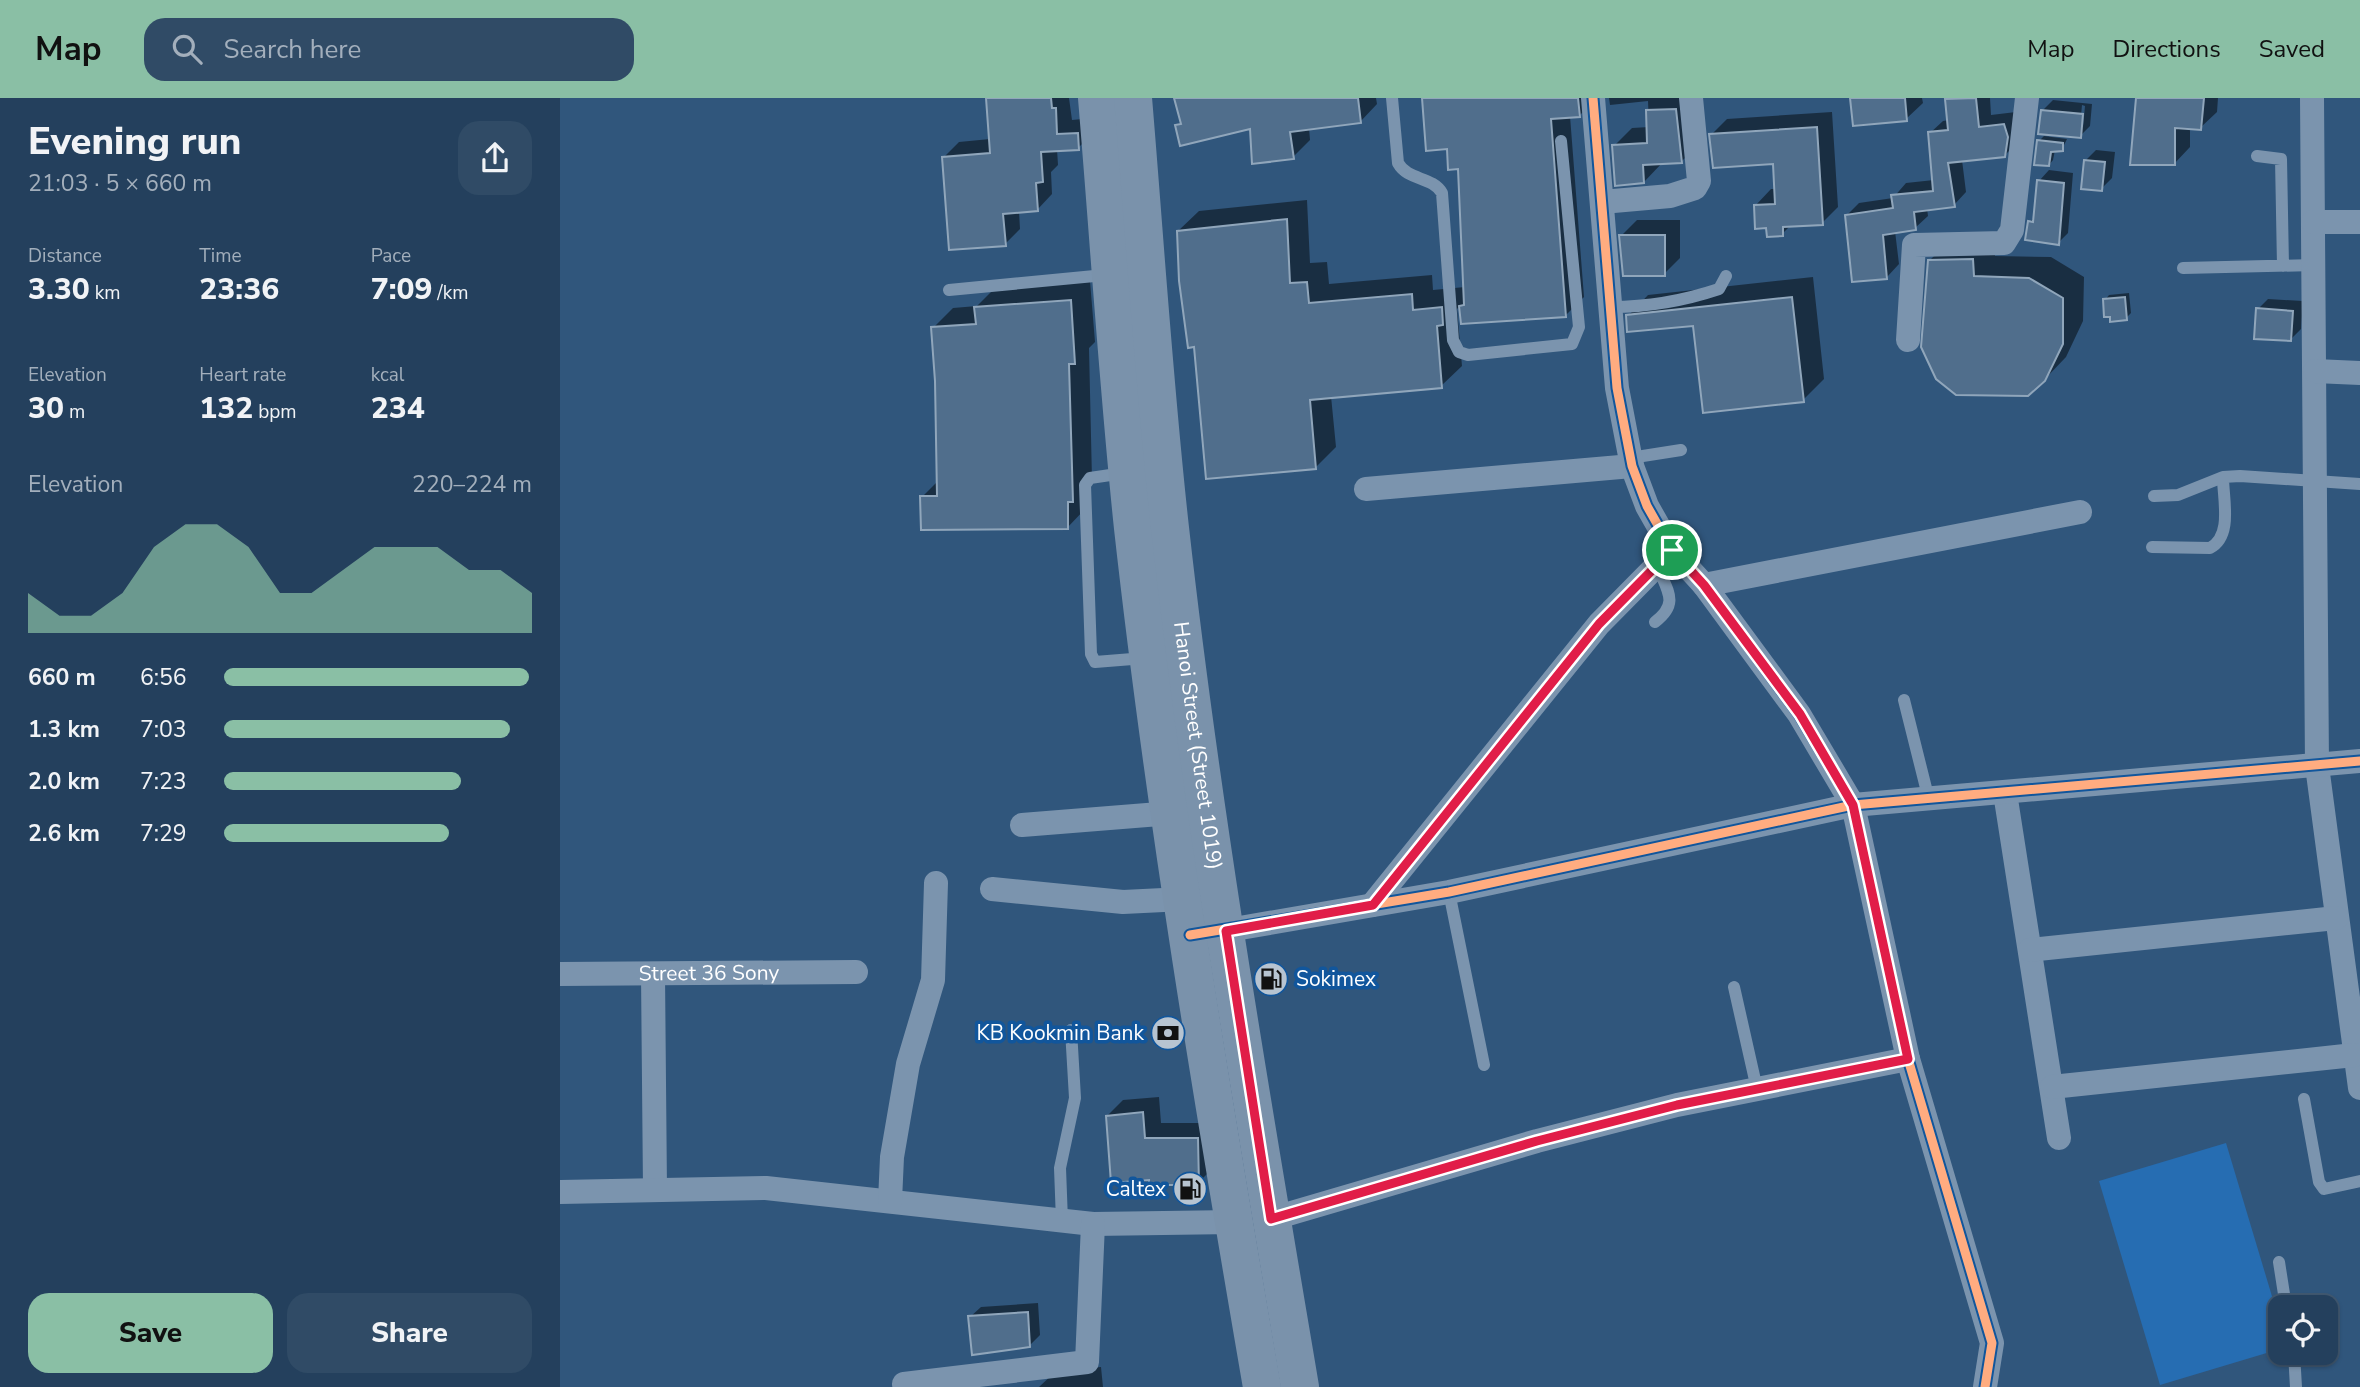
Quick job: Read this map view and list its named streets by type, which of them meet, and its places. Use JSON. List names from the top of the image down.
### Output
{
  "streets": {
    "main road": ["Hanoi Street (Street 1019)"],
    "street": ["Street 36 Sony"]
  },
  "places": {
    "fuel station": ["Sokimex", "Caltex"],
    "bank": ["KB Kookmin Bank"]
  },
  "page": {
    "header": "Map",
    "search": "Search here",
    "nav": ["Map", "Directions", "Saved"],
    "heading": ["Evening run", "21:03 · 5 × 660 m"],
    "stats": [
      ["Distance", "3.30 km"],
      ["Time", "23:36"],
      ["Pace", "7:09 /km"],
      ["Elevation", "30 m"],
      ["Heart rate", "132 bpm"],
      ["kcal", "234"]
    ],
    "chart": ["Elevation", "220–224 m"],
    "list": [
      {
        "name": "660 m",
        "note": "6:56"
      },
      {
        "name": "1.3 km",
        "note": "7:03"
      },
      {
        "name": "2.0 km",
        "note": "7:23"
      },
      {
        "name": "2.6 km",
        "note": "7:29"
      }
    ],
    "buttons": ["Save", "Share"]
  }
}
